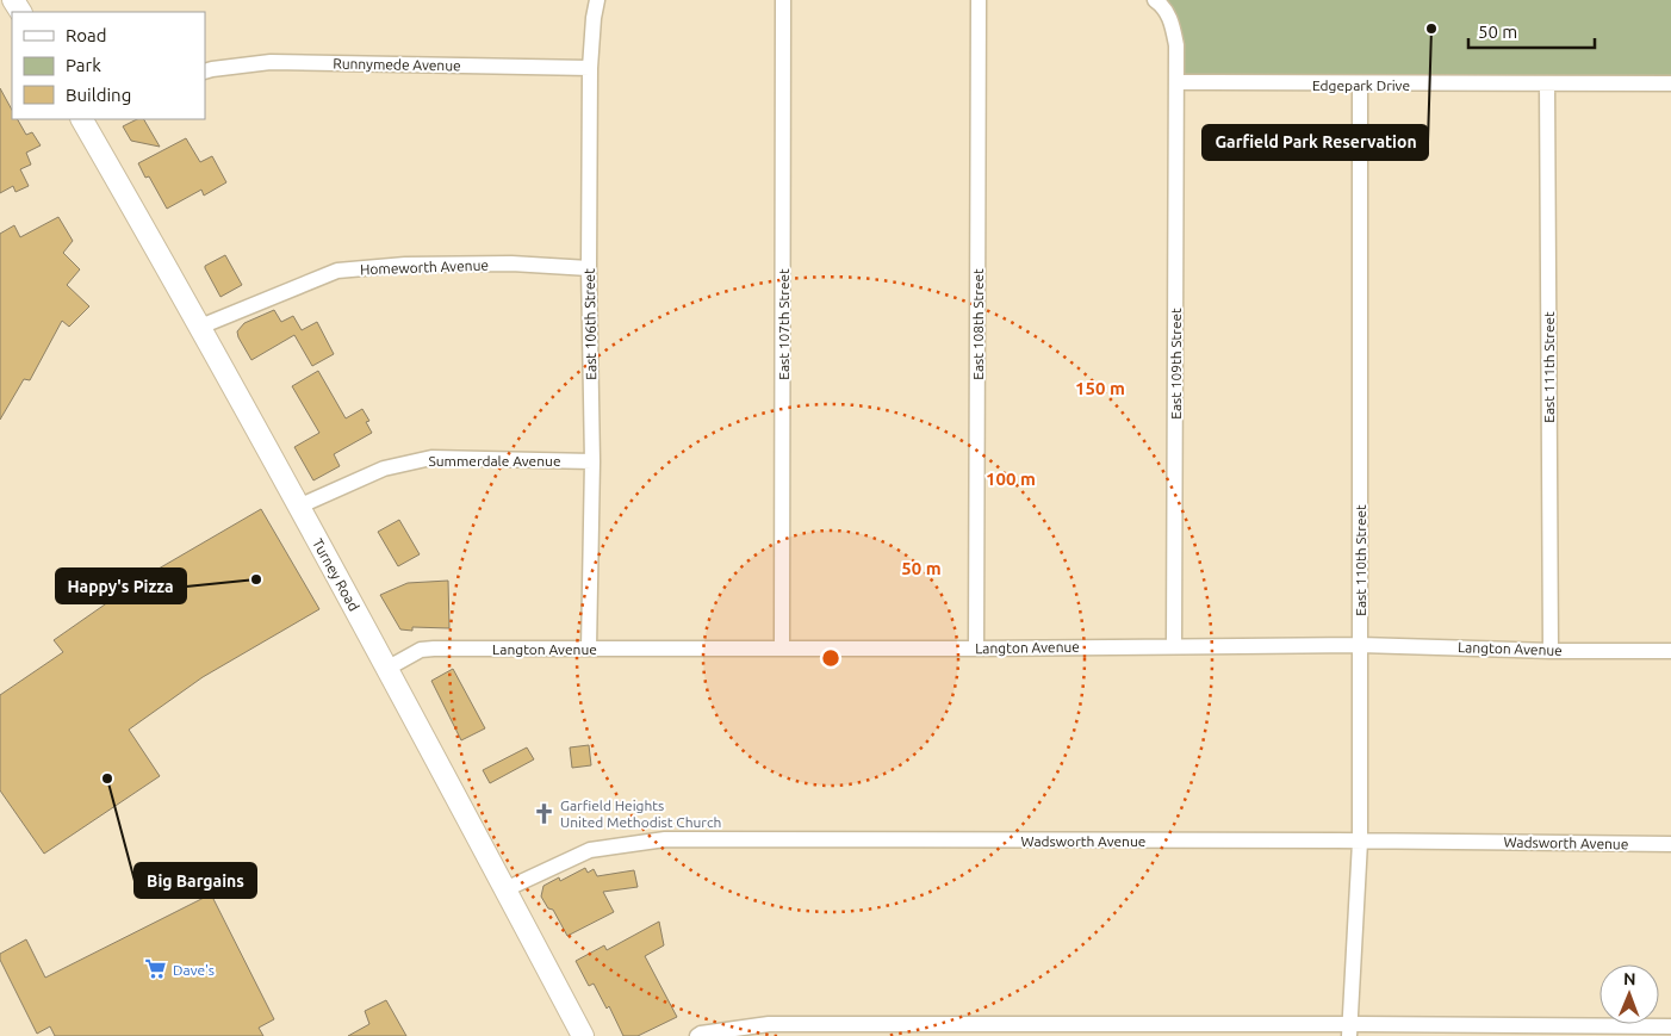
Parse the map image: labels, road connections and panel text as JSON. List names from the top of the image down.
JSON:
{
  "streets": {
    "main road": ["Turney Road"],
    "street": [
      "Runnymede Avenue",
      "Edgepark Drive",
      "Homeworth Avenue",
      "East 106th Street",
      "East 107th Street",
      "East 108th Street",
      "East 109th Street",
      "East 111th Street",
      "Summerdale Avenue",
      "East 110th Street",
      "Langton Avenue",
      "Wadsworth Avenue"
    ]
  },
  "crossings": [
    ["Runnymede Avenue", "East 106th Street"],
    ["Edgepark Drive", "East 109th Street"],
    ["Edgepark Drive", "East 111th Street"],
    ["Edgepark Drive", "East 110th Street"],
    ["Homeworth Avenue", "East 106th Street"],
    ["Homeworth Avenue", "Turney Road"],
    ["East 106th Street", "Summerdale Avenue"],
    ["East 106th Street", "Langton Avenue"],
    ["East 107th Street", "Langton Avenue"],
    ["East 108th Street", "Langton Avenue"],
    ["East 109th Street", "Langton Avenue"],
    ["East 111th Street", "Langton Avenue"],
    ["Summerdale Avenue", "Turney Road"],
    ["East 110th Street", "Langton Avenue"],
    ["East 110th Street", "Wadsworth Avenue"],
    ["Turney Road", "Langton Avenue"],
    ["Turney Road", "Wadsworth Avenue"]
  ],
  "places": {
    "other": ["Garfield Park Reservation", "Happy's Pizza", "Big Bargains"],
    "church": ["Garfield Heights United Methodist Church"],
    "supermarket": ["Dave's"]
  },
  "legend": ["Road", "Park", "Building"],
  "scale_bar": "50 m",
  "north": "top",
  "rings": ["150 m", "100 m", "50 m"]
}
